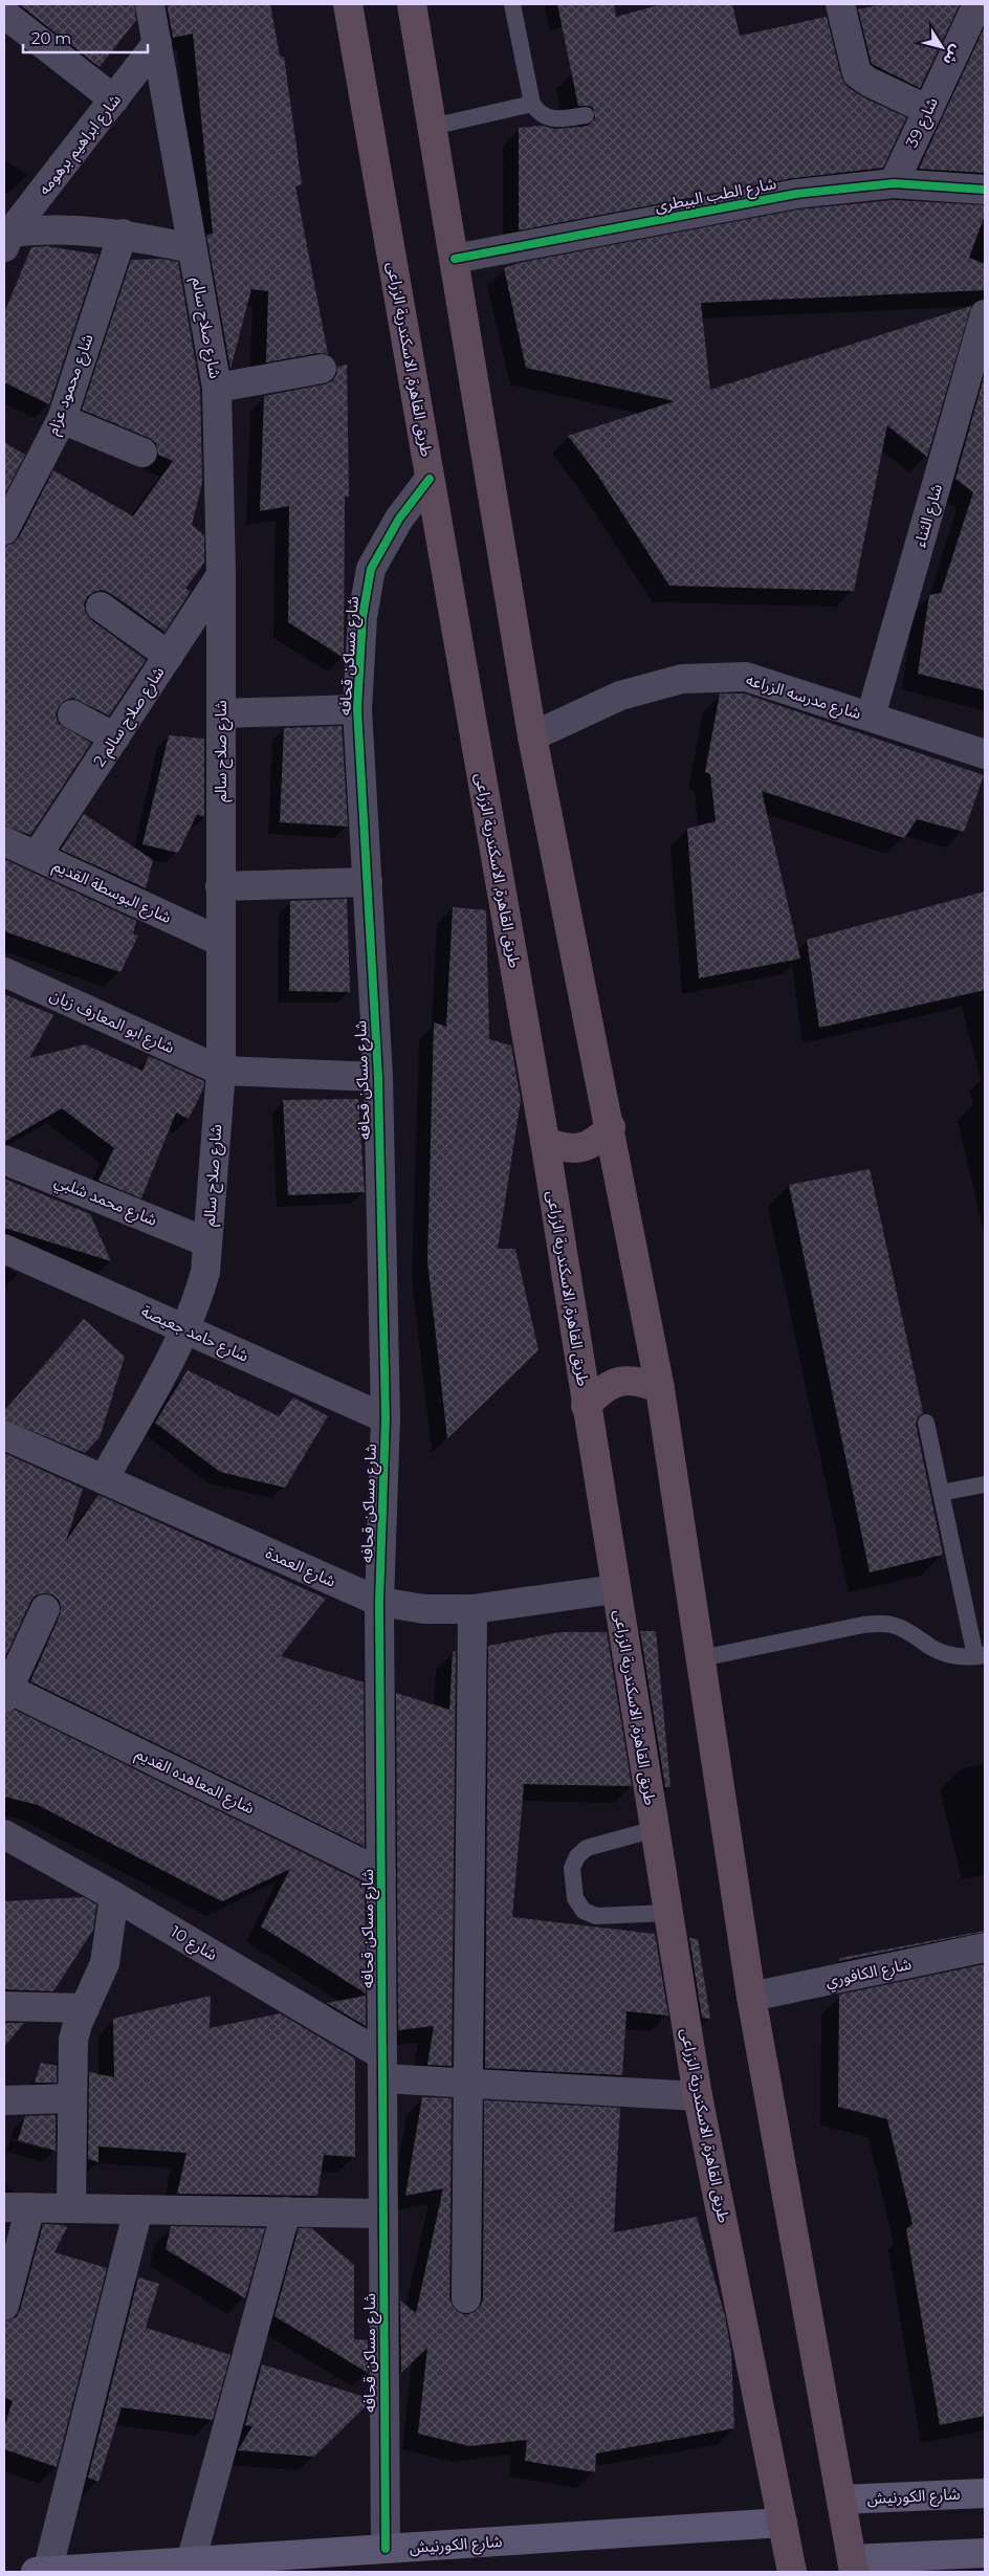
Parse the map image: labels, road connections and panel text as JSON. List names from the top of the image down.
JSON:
{
  "streets": {
    "highway": ["طريق القاهرة, الاسكندرية الزراعى"],
    "main road": ["شارع الكورنيش"],
    "street": [
      "شارع 39",
      "شارع ابراهيم برهومه",
      "شارع الطب البيطرى",
      "شارع صلاح سالم",
      "شارع محمود عزام",
      "شارع الثناء",
      "شارع مساكن قحافه",
      "شارع مدرسه الزراعه",
      "شارع صلاح سالم 2",
      "شارع البوسطة القديم",
      "شارع ابو المعارف زيان",
      "شارع محمد شلبي",
      "شارع حامد جعيصة",
      "شارع العمدة",
      "شارع المعاهده القديم",
      "شارع 10",
      "شارع الكافوري"
    ]
  },
  "crossings": [
    ["شارع 39", "شارع الطب البيطرى"],
    ["شارع ابراهيم برهومه", "شارع صلاح سالم"],
    ["شارع صلاح سالم", "شارع صلاح سالم 2"],
    ["شارع صلاح سالم", "شارع البوسطة القديم"],
    ["شارع صلاح سالم", "شارع ابو المعارف زيان"],
    ["شارع صلاح سالم", "شارع محمد شلبي"],
    ["شارع صلاح سالم", "شارع حامد جعيصة"],
    ["شارع صلاح سالم", "شارع العمدة"],
    ["طريق القاهرة, الاسكندرية الزراعى", "شارع مساكن قحافه"],
    ["طريق القاهرة, الاسكندرية الزراعى", "شارع العمدة"],
    ["طريق القاهرة, الاسكندرية الزراعى", "شارع الكورنيش"],
    ["شارع الثناء", "شارع مدرسه الزراعه"],
    ["شارع مساكن قحافه", "شارع حامد جعيصة"],
    ["شارع مساكن قحافه", "شارع العمدة"],
    ["شارع مساكن قحافه", "شارع المعاهده القديم"],
    ["شارع مساكن قحافه", "شارع 10"],
    ["شارع مساكن قحافه", "شارع الكورنيش"],
    ["شارع صلاح سالم 2", "شارع البوسطة القديم"]
  ],
  "scale_bar": "20 m",
  "north": "bottom right"
}
